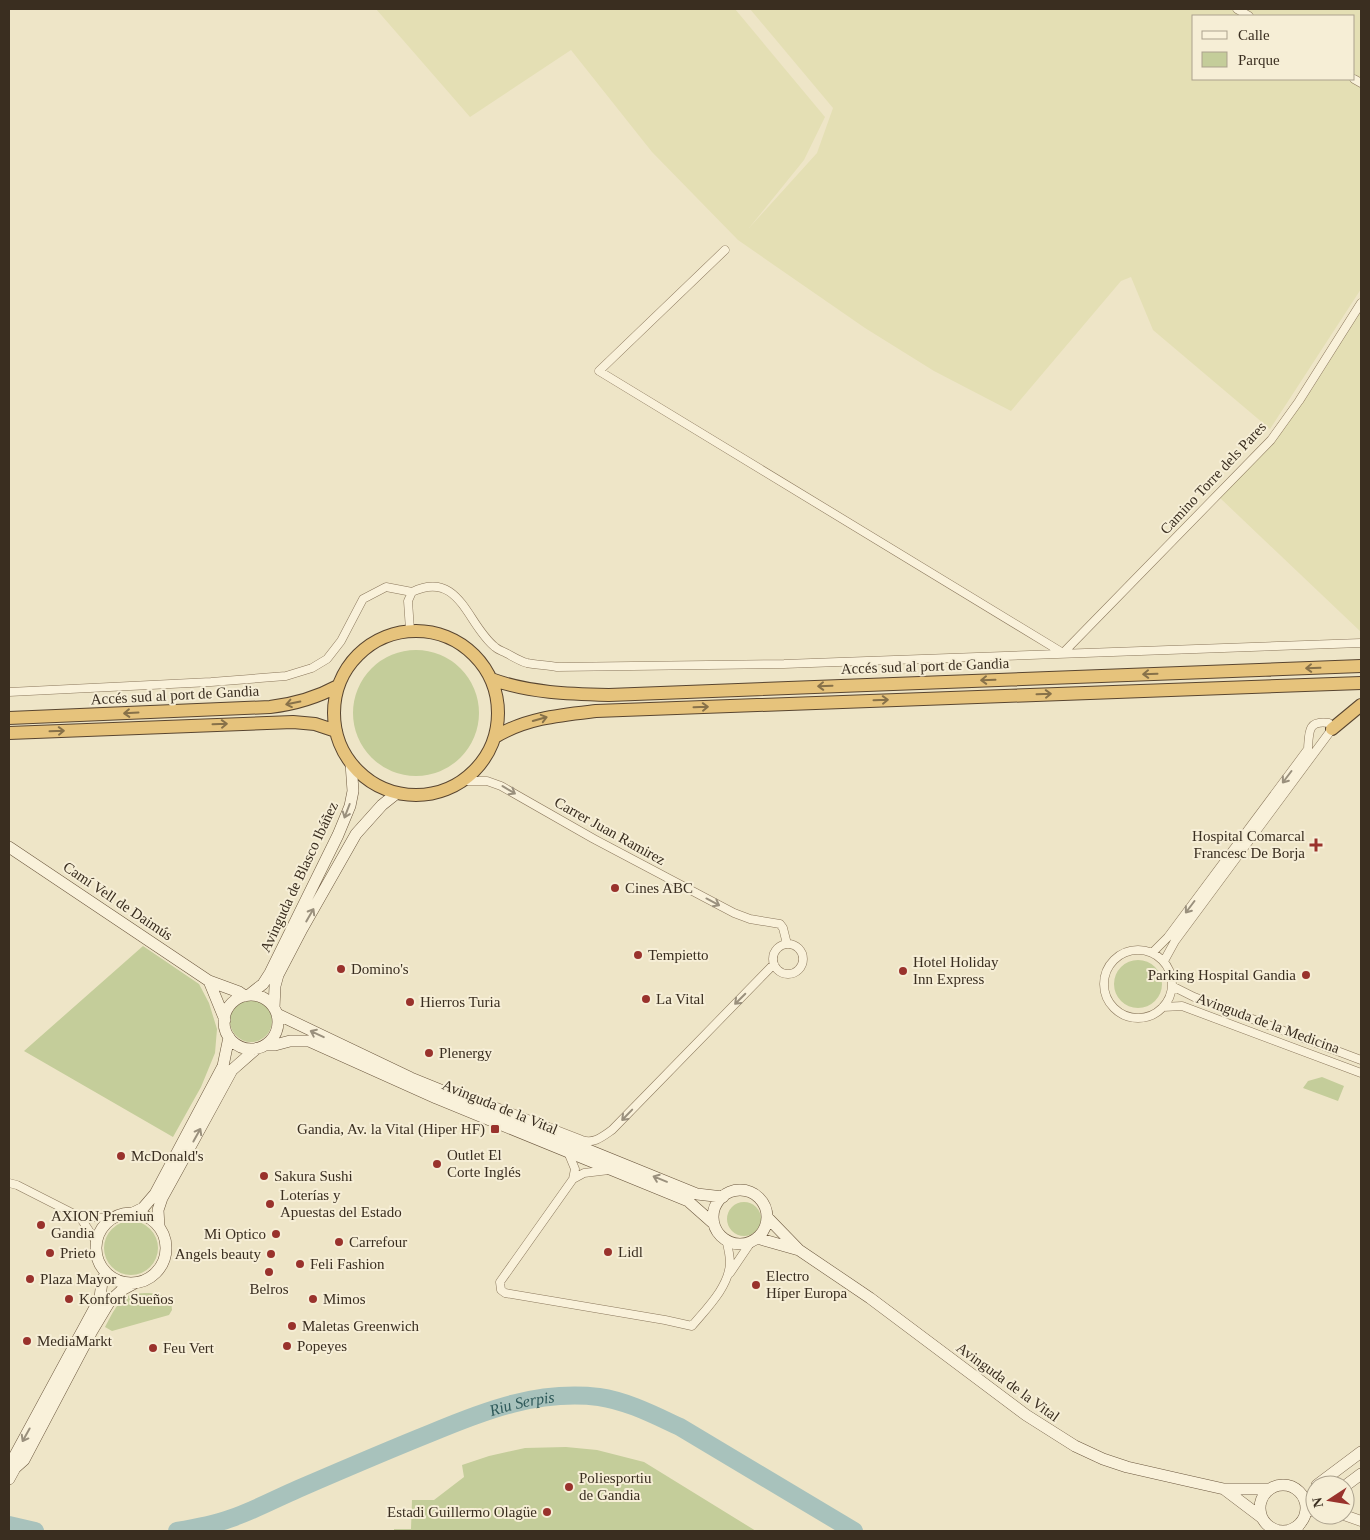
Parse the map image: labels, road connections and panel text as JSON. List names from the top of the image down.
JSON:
{
  "streets": {
    "highway": ["Accés sud al port de Gandia"],
    "main road": ["Avinguda de Blasco Ibáñez", "Camí Vell de Daimús", "Avinguda de la Vital"],
    "street": ["Camino Torre dels Pares", "Carrer Juan Ramirez", "Avinguda de la Medicina"]
  },
  "crossings": [
    ["Accés sud al port de Gandia", "Carrer Juan Ramirez"],
    ["Accés sud al port de Gandia", "Avinguda de Blasco Ibáñez"],
    ["Carrer Juan Ramirez", "Avinguda de Blasco Ibáñez"],
    ["Carrer Juan Ramirez", "Avinguda de la Vital"],
    ["Avinguda de Blasco Ibáñez", "Camí Vell de Daimús"],
    ["Avinguda de Blasco Ibáñez", "Avinguda de la Vital"],
    ["Camí Vell de Daimús", "Avinguda de la Vital"]
  ],
  "one_way": ["Carrer Juan Ramirez"],
  "water": ["Riu Serpis"],
  "places": {
    "health": ["Hospital Comarcal Francesc De Borja"],
    "other": [
      "Cines ABC",
      "Tempietto",
      "Domino's",
      "Hotel Holiday Inn Express",
      "Parking Hospital Gandia",
      "La Vital",
      "Hierros Turia",
      "Plenergy",
      "McDonald's",
      "Outlet El Corte Inglés",
      "Sakura Sushi",
      "Loterías y Apuestas del Estado",
      "AXION Premiun Gandia",
      "Mi Optico",
      "Carrefour",
      "Lidl",
      "Prieto",
      "Angels beauty",
      "Feli Fashion",
      "Belros",
      "Plaza Mayor",
      "Electro Híper Europa",
      "Konfort Sueños",
      "Mimos",
      "Maletas Greenwich",
      "MediaMarkt",
      "Popeyes",
      "Feu Vert",
      "Poliesportiu de Gandia",
      "Estadi Guillermo Olagüe"
    ],
    "transit": ["Gandia, Av. la Vital (Hiper HF)"]
  },
  "legend": ["Calle", "Parque"],
  "north": "left"
}
